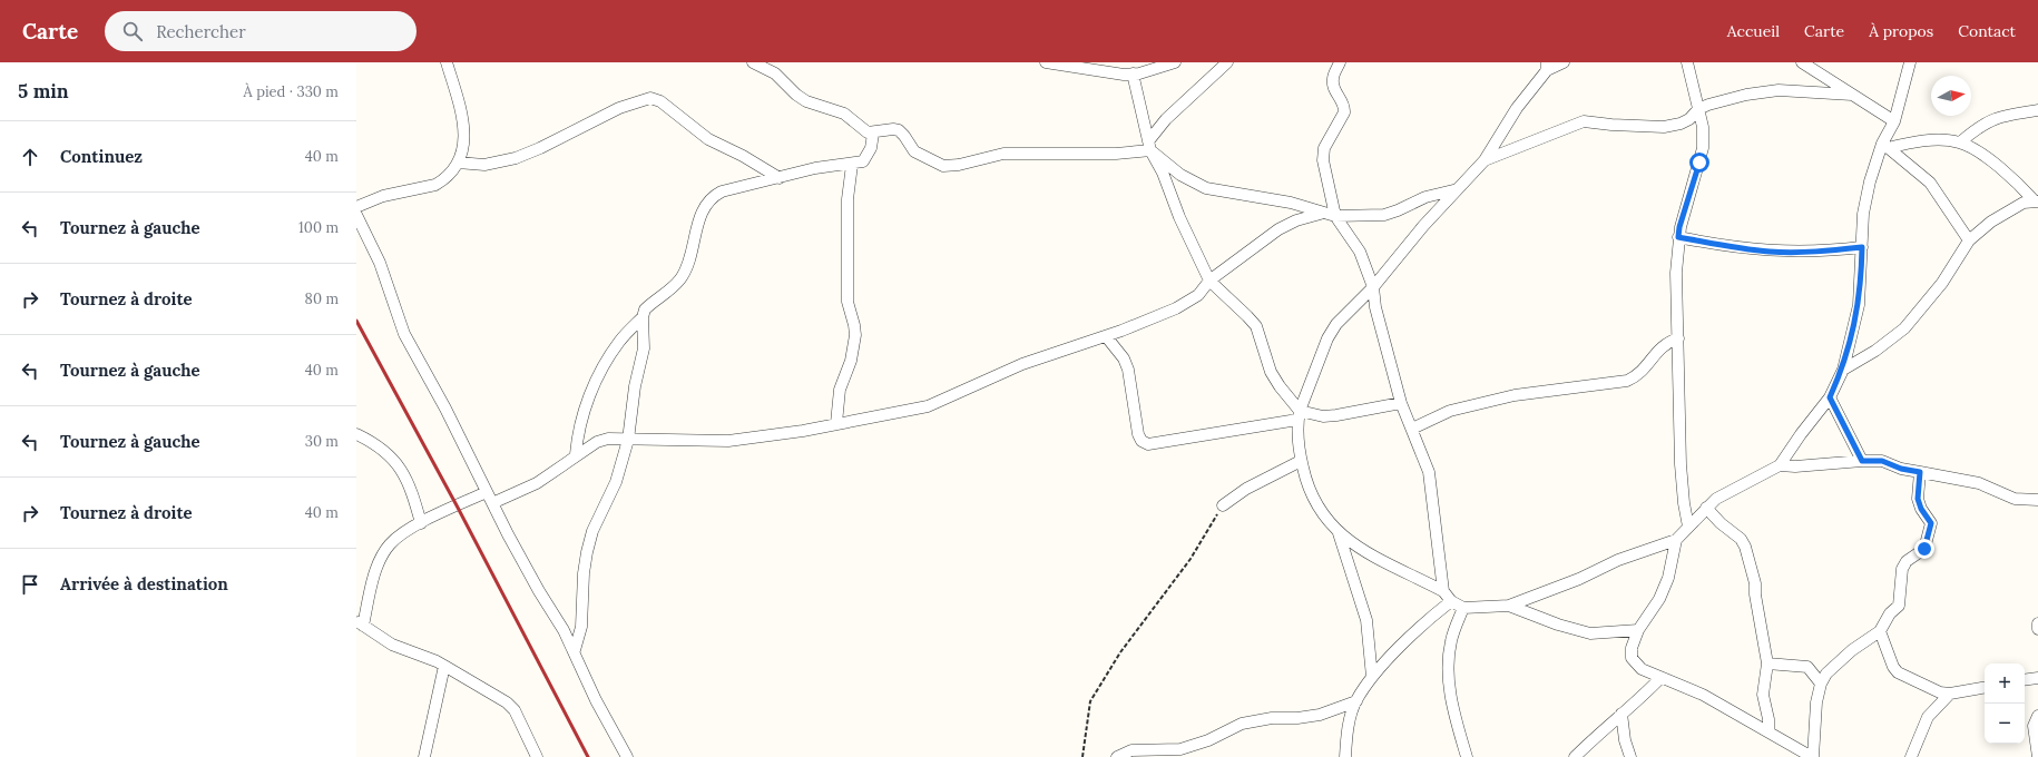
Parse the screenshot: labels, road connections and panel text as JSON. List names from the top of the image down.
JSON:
{
  "north": "right",
  "page": {
    "header": "Carte",
    "search": "Rechercher",
    "nav": [
      "Accueil",
      "Carte",
      "À propos",
      "Contact"
    ],
    "heading": ["5 min", "À pied · 330 m"],
    "list": [
      ["Continuez", "40 m"],
      ["Tournez à gauche", "100 m"],
      ["Tournez à droite", "80 m"],
      ["Tournez à gauche", "40 m"],
      ["Tournez à gauche", "30 m"],
      ["Tournez à droite", "40 m"],
      "Arrivée à destination"
    ],
    "map_buttons": ["+", "−"]
  }
}
